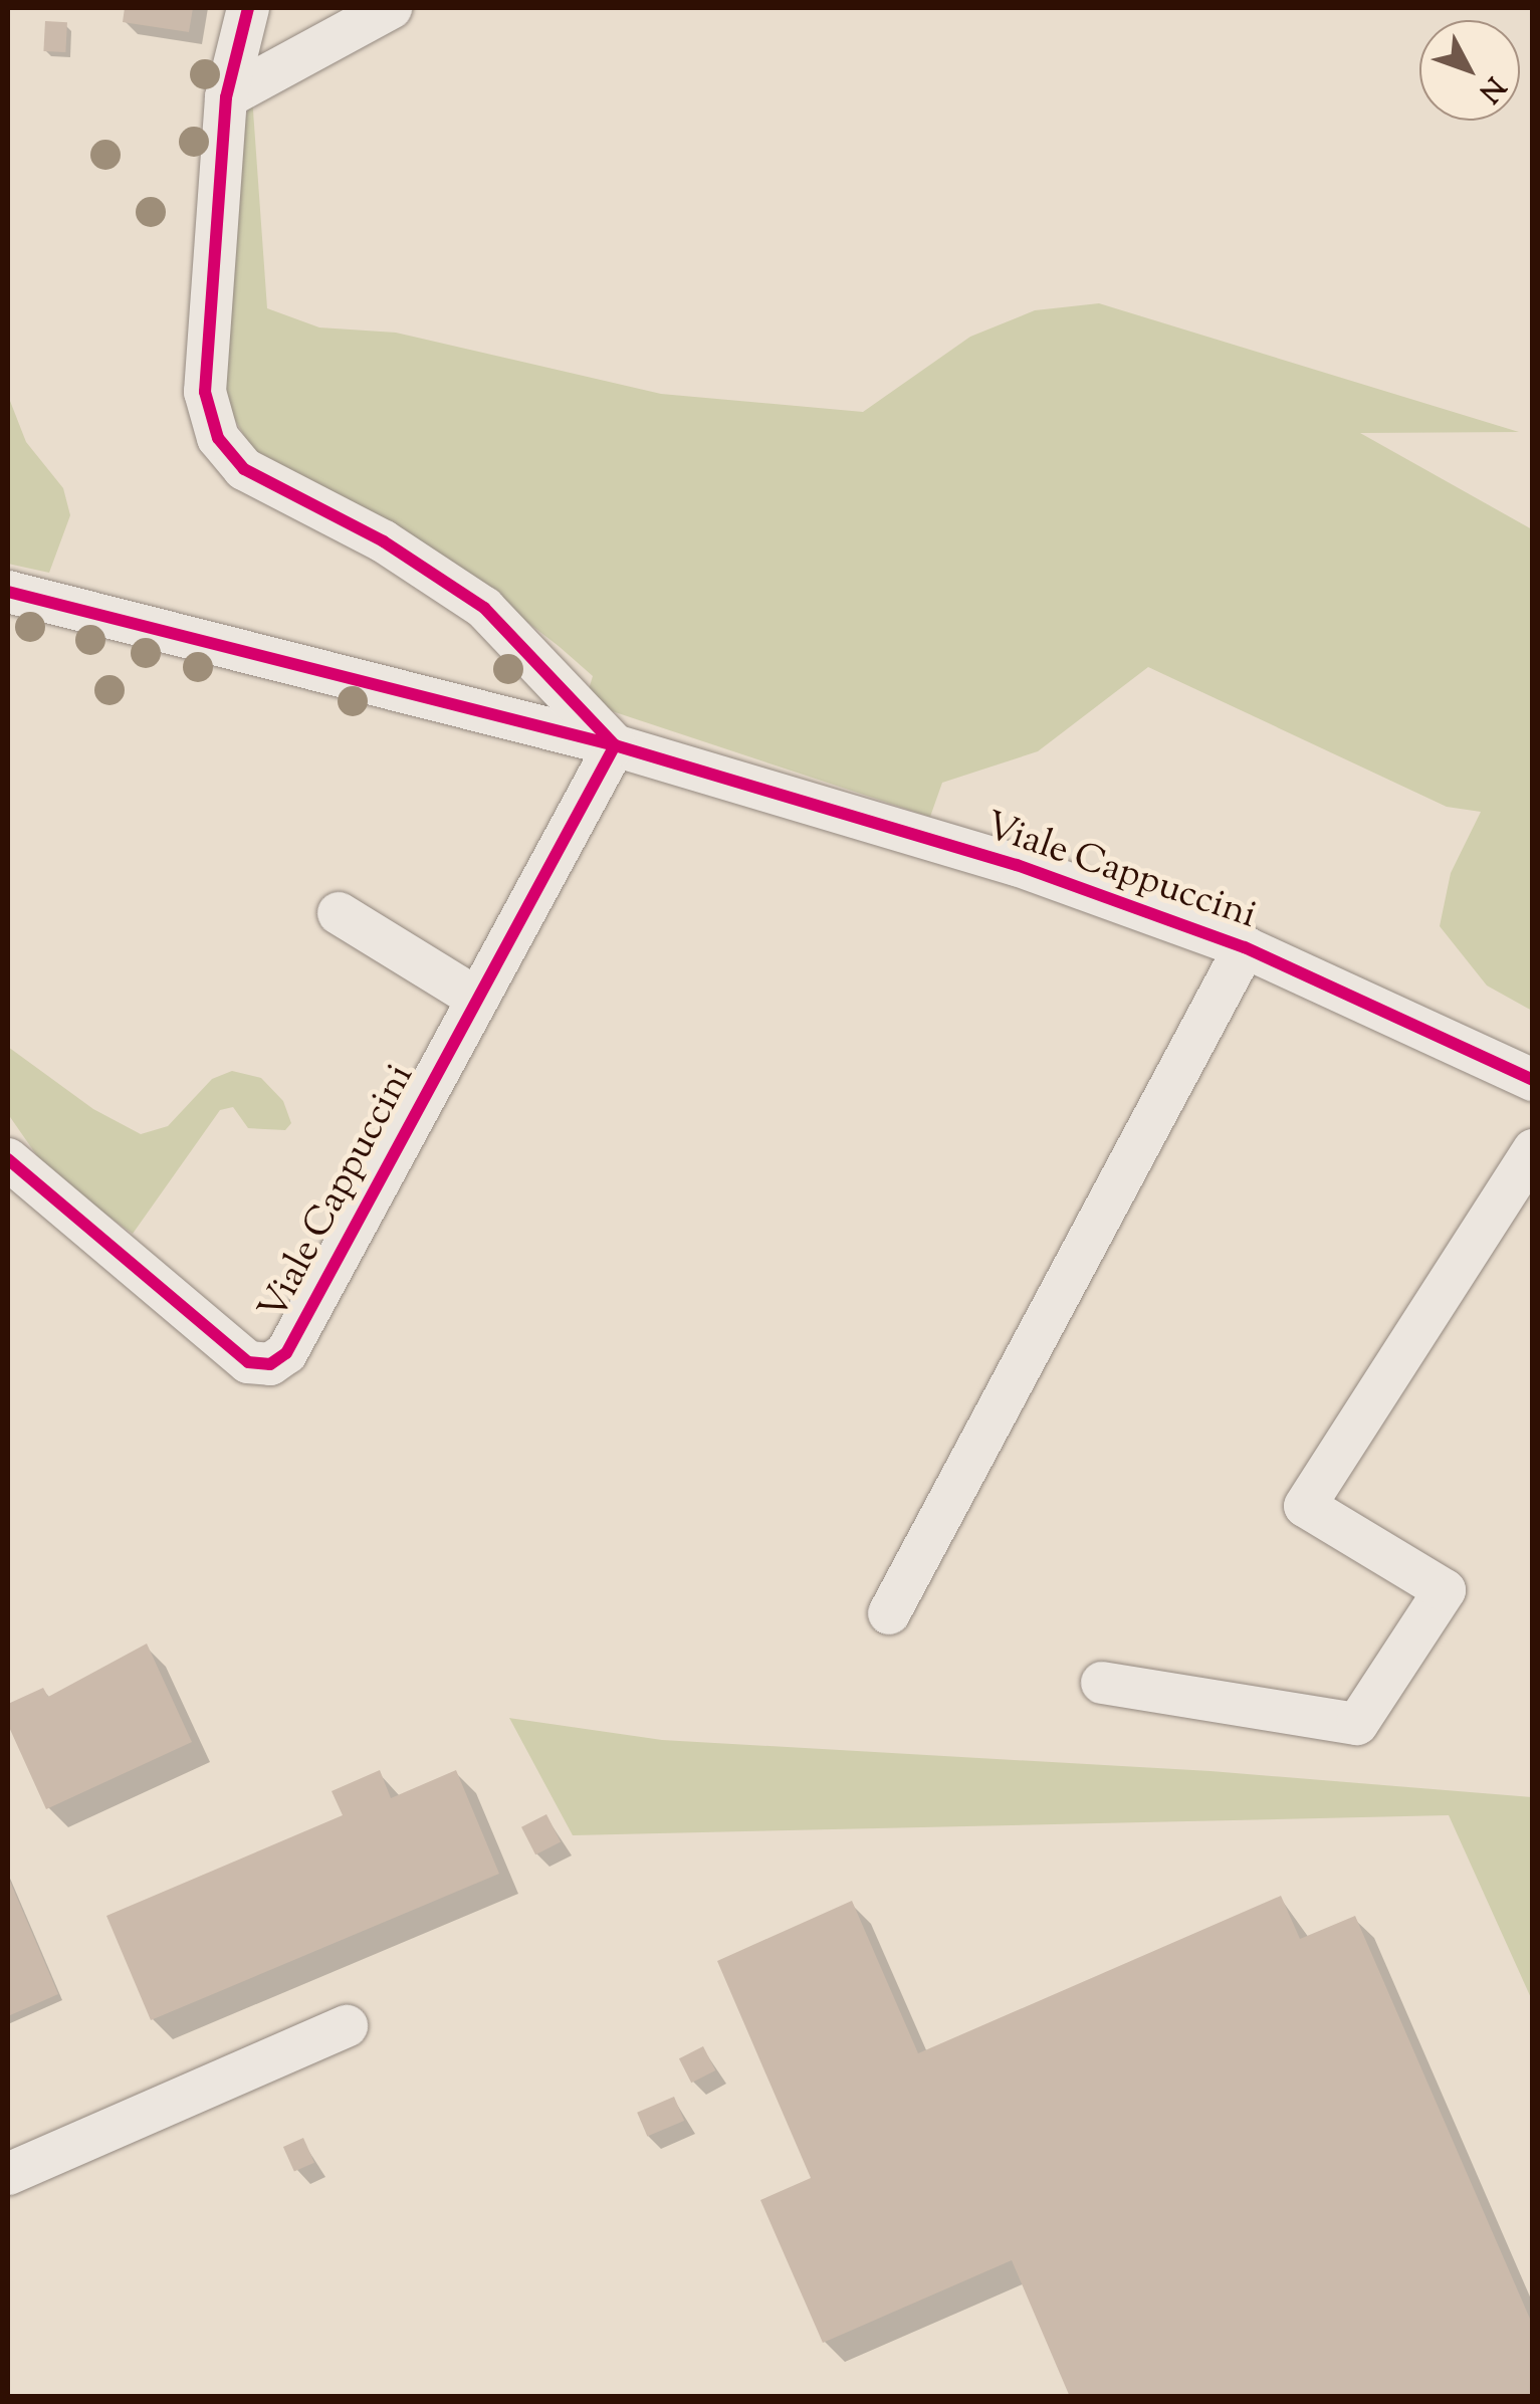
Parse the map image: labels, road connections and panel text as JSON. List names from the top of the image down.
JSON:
{
  "streets": {
    "street": ["Viale Cappuccini"]
  },
  "north": "bottom right"
}
